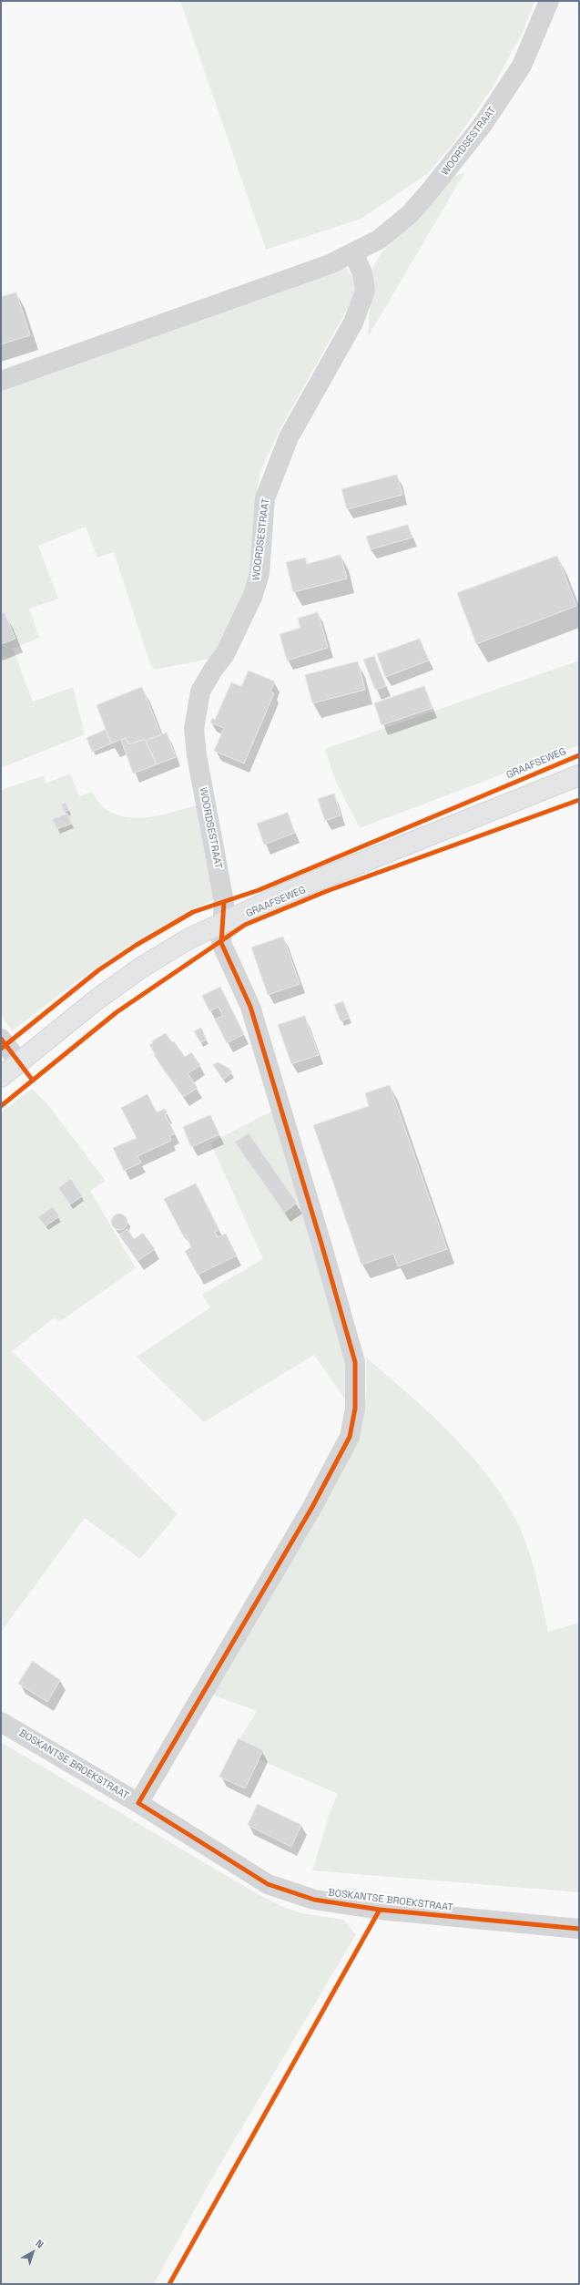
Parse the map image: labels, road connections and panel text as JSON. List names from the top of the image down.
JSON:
{
  "streets": {
    "main road": ["GRAAFSEWEG"],
    "street": ["WOORDSESTRAAT", "BOSKANTSE BROEKSTRAAT"]
  },
  "crossings": [
    ["WOORDSESTRAAT", "GRAAFSEWEG"],
    ["WOORDSESTRAAT", "BOSKANTSE BROEKSTRAAT"]
  ],
  "north": "top right"
}
